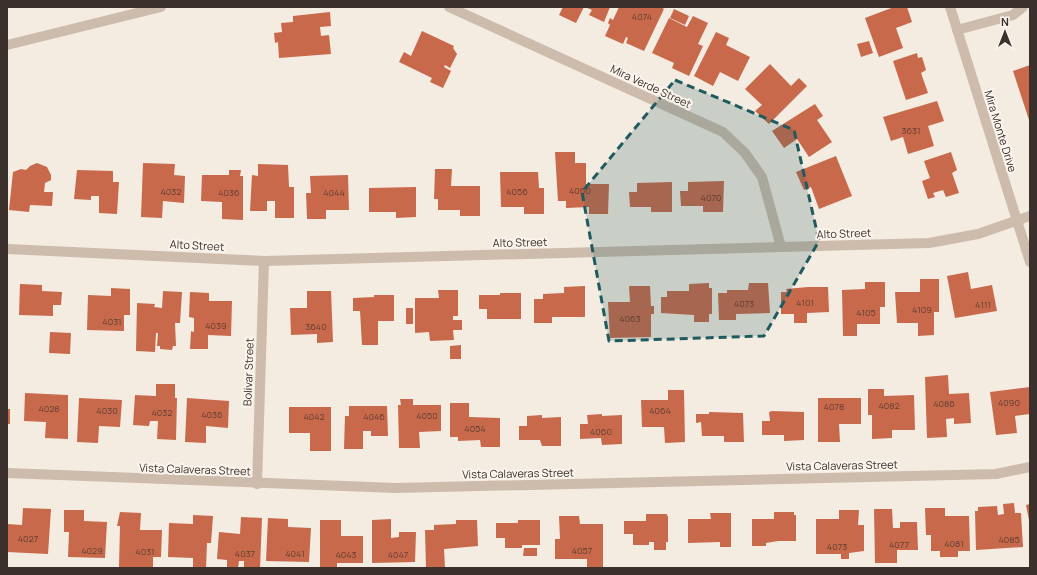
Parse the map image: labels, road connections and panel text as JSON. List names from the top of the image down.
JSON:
{
  "streets": {
    "street": [
      "Mira Verde Street",
      "Mira Monte Drive",
      "Alto Street",
      "Bolivar Street",
      "Vista Calaveras Street"
    ]
  },
  "crossings": [
    ["Mira Verde Street", "Alto Street"],
    ["Mira Monte Drive", "Alto Street"],
    ["Alto Street", "Bolivar Street"],
    ["Bolivar Street", "Vista Calaveras Street"]
  ],
  "house_numbers": [
    "4074",
    "3631",
    "4060",
    "4032",
    "4056",
    "4036",
    "4044",
    "4070",
    "4101",
    "4073",
    "4111",
    "4109",
    "4105",
    "4063",
    "4031",
    "4039",
    "3640",
    "4090",
    "4086",
    "4082",
    "4078",
    "4028",
    "4030",
    "4064",
    "4032",
    "4036",
    "4050",
    "4042",
    "4046",
    "4054",
    "4060",
    "4027",
    "4085",
    "4081",
    "4077",
    "4073",
    "4029",
    "4057",
    "4031",
    "4037",
    "4041",
    "4043",
    "4047"
  ],
  "north": "top"
}
